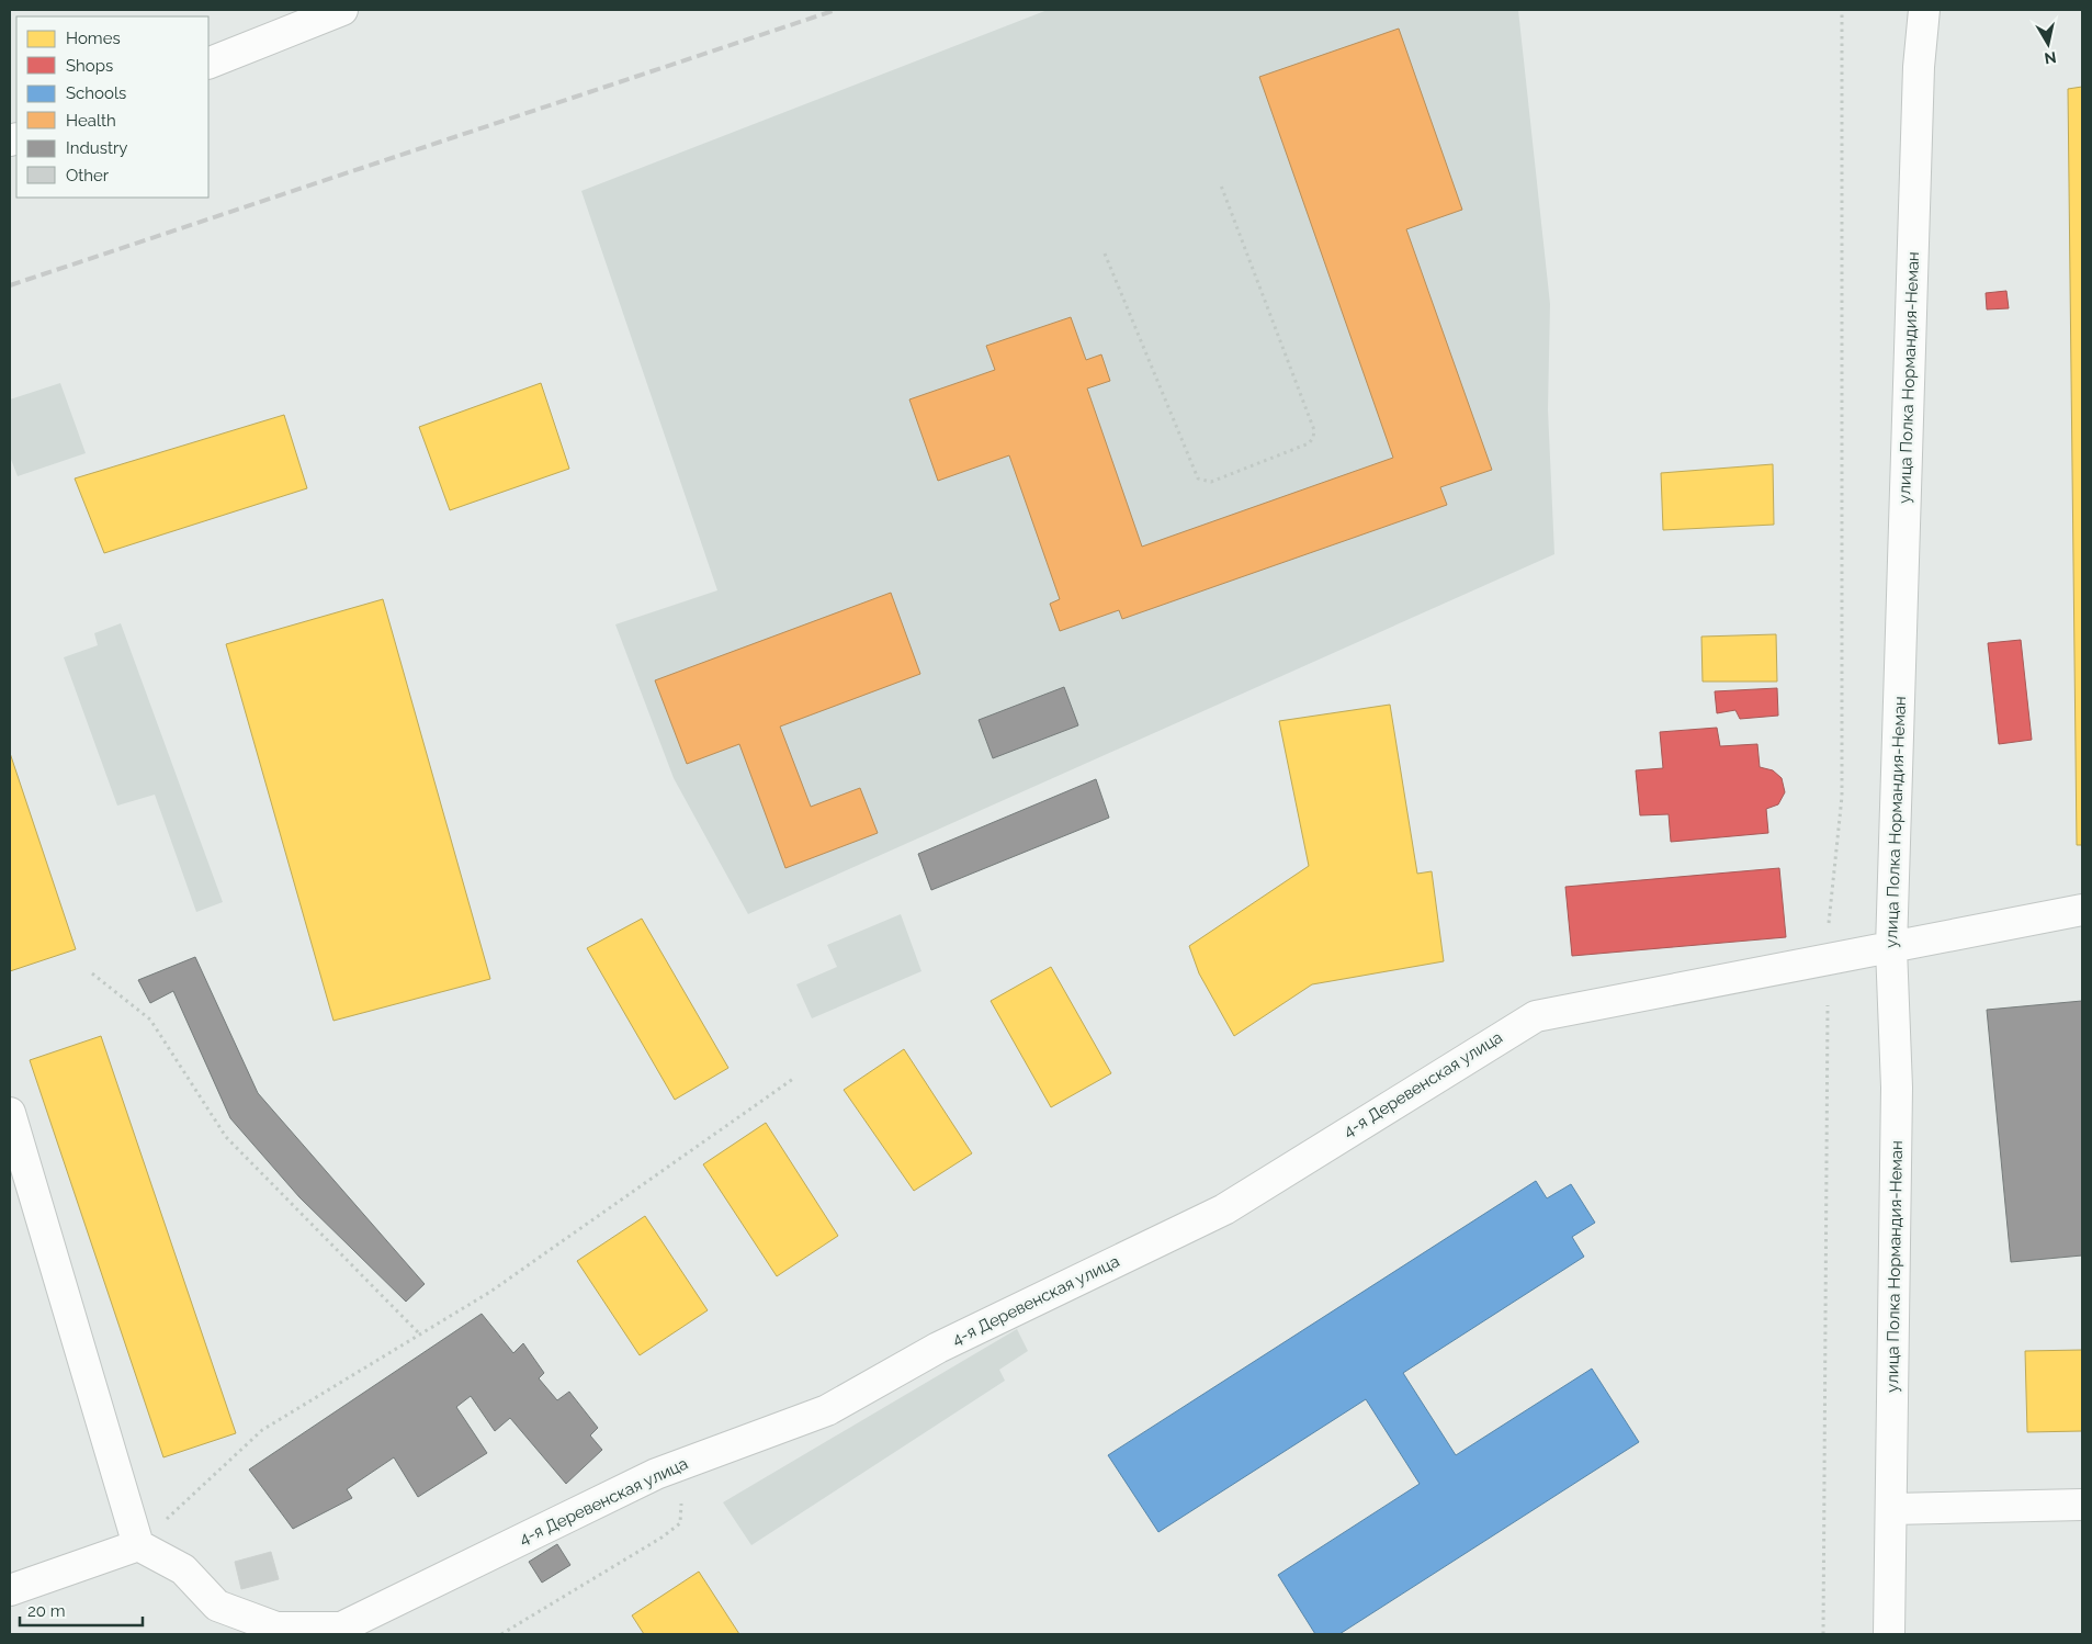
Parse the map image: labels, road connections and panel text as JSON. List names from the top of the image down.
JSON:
{
  "streets": {
    "street": ["улица Полка Нормандия-Неман", "4-я Деревенская улица"]
  },
  "crossings": [
    ["улица Полка Нормандия-Неман", "4-я Деревенская улица"]
  ],
  "legend": [
    "Homes",
    "Shops",
    "Schools",
    "Health",
    "Industry",
    "Other"
  ],
  "scale_bar": "20 m",
  "north": "bottom"
}
